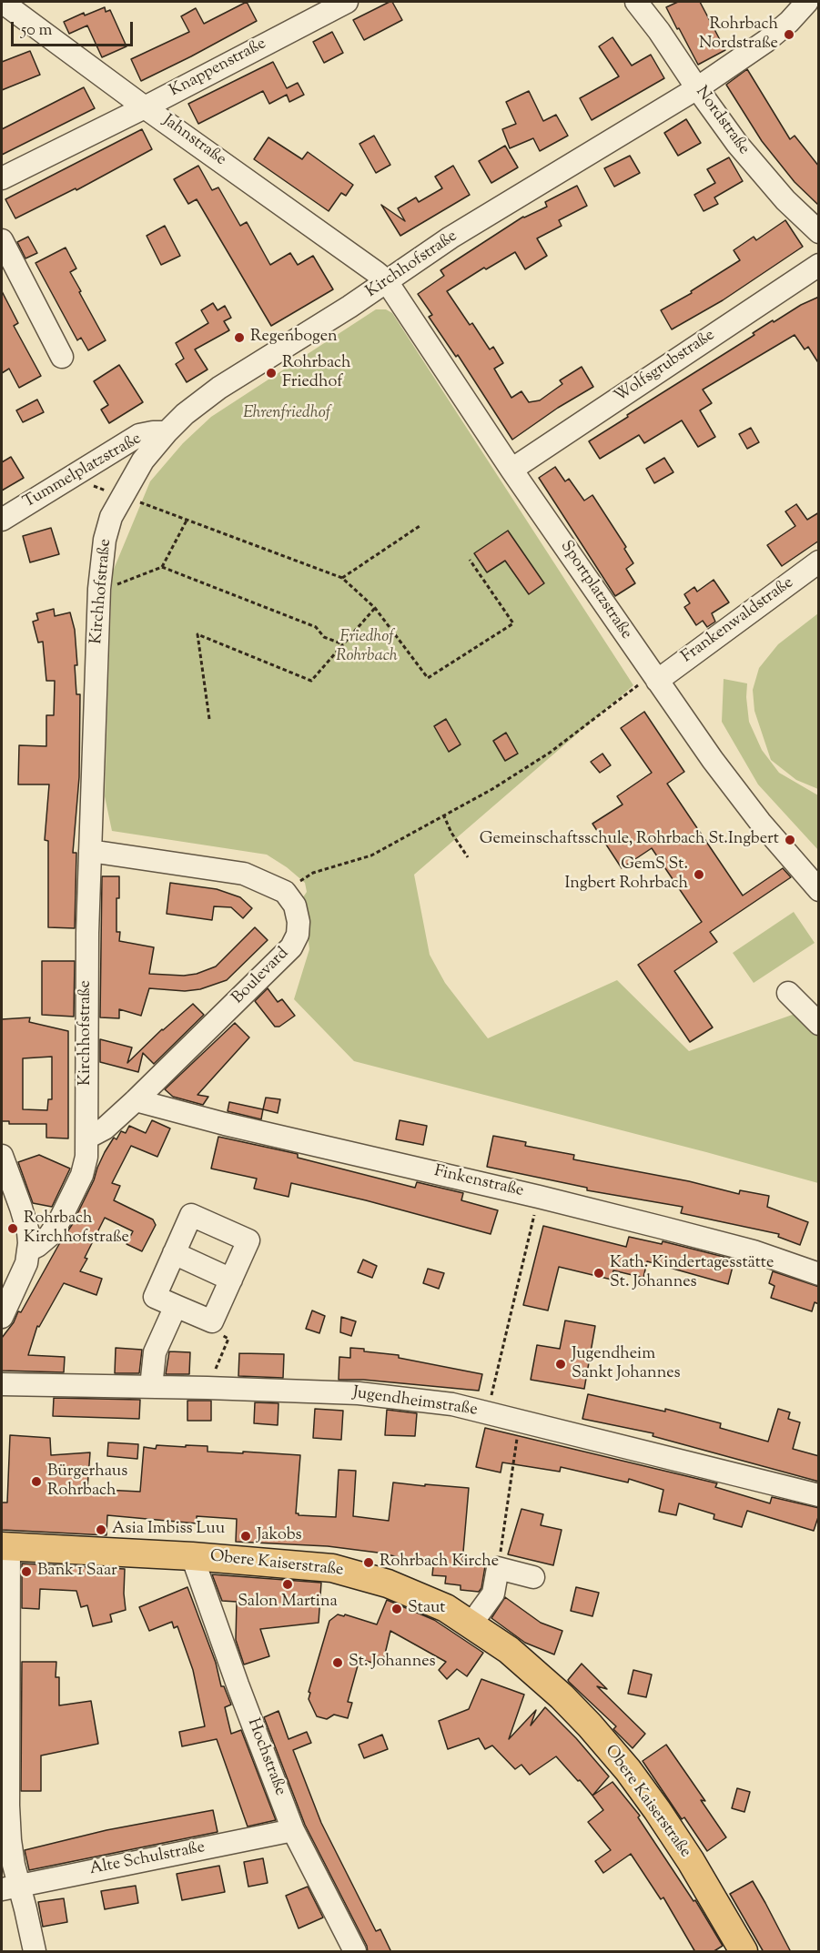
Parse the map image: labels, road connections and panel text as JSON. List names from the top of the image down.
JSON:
{
  "streets": {
    "main road": ["Obere Kaiserstraße"],
    "street": [
      "Knappenstraße",
      "Nordstraße",
      "Jahnstraße",
      "Kirchhofstraße",
      "Wolfsgrubstraße",
      "Tummelplatzstraße",
      "Sportplatzstraße",
      "Frankenwaldstraße",
      "Boulevard",
      "Finkenstraße",
      "Jugendheimstraße",
      "Hochstraße",
      "Alte Schulstraße"
    ]
  },
  "crossings": [
    ["Knappenstraße", "Jahnstraße"],
    ["Nordstraße", "Kirchhofstraße"],
    ["Jahnstraße", "Kirchhofstraße"],
    ["Jahnstraße", "Sportplatzstraße"],
    ["Kirchhofstraße", "Tummelplatzstraße"],
    ["Kirchhofstraße", "Sportplatzstraße"],
    ["Kirchhofstraße", "Boulevard"],
    ["Wolfsgrubstraße", "Sportplatzstraße"],
    ["Sportplatzstraße", "Frankenwaldstraße"],
    ["Boulevard", "Finkenstraße"],
    ["Obere Kaiserstraße", "Hochstraße"],
    ["Hochstraße", "Alte Schulstraße"]
  ],
  "parks": ["Ehrenfriedhof", "Friedhof Rohrbach"],
  "places": [
    "Rohrbach Nordstraße",
    "Regenbogen",
    "Rohrbach Friedhof",
    "Gemeinschaftsschule, Rohrbach St.Ingbert",
    "GemS St. Ingbert Rohrbach",
    "Rohrbach Kirchhofstraße",
    "Kath. Kindertagesstätte St. Johannes",
    "Jugendheim Sankt Johannes",
    "Bürgerhaus Rohrbach",
    "Asia Imbiss Luu",
    "Jakobs",
    "Rohrbach Kirche",
    "Bank 1 Saar",
    "Salon Martina",
    "Staut",
    "St. Johannes"
  ],
  "scale_bar": "50 m"
}
